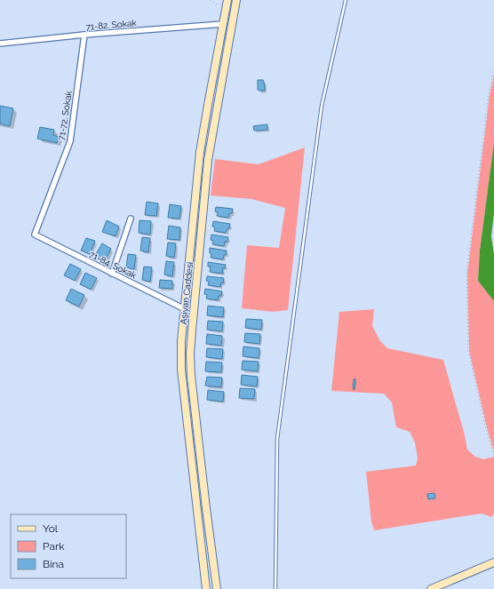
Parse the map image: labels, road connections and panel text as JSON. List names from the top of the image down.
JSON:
{
  "streets": {
    "street": [
      "71-82. Sokak",
      "71-72. Sokak",
      "71-84. Sokak",
      "Aşiyan Caddesi"
    ]
  },
  "crossings": [
    ["71-82. Sokak", "71-72. Sokak"],
    ["71-82. Sokak", "Aşiyan Caddesi"],
    ["71-72. Sokak", "71-84. Sokak"],
    ["71-84. Sokak", "Aşiyan Caddesi"]
  ],
  "legend": ["Yol", "Park", "Bina"]
}
